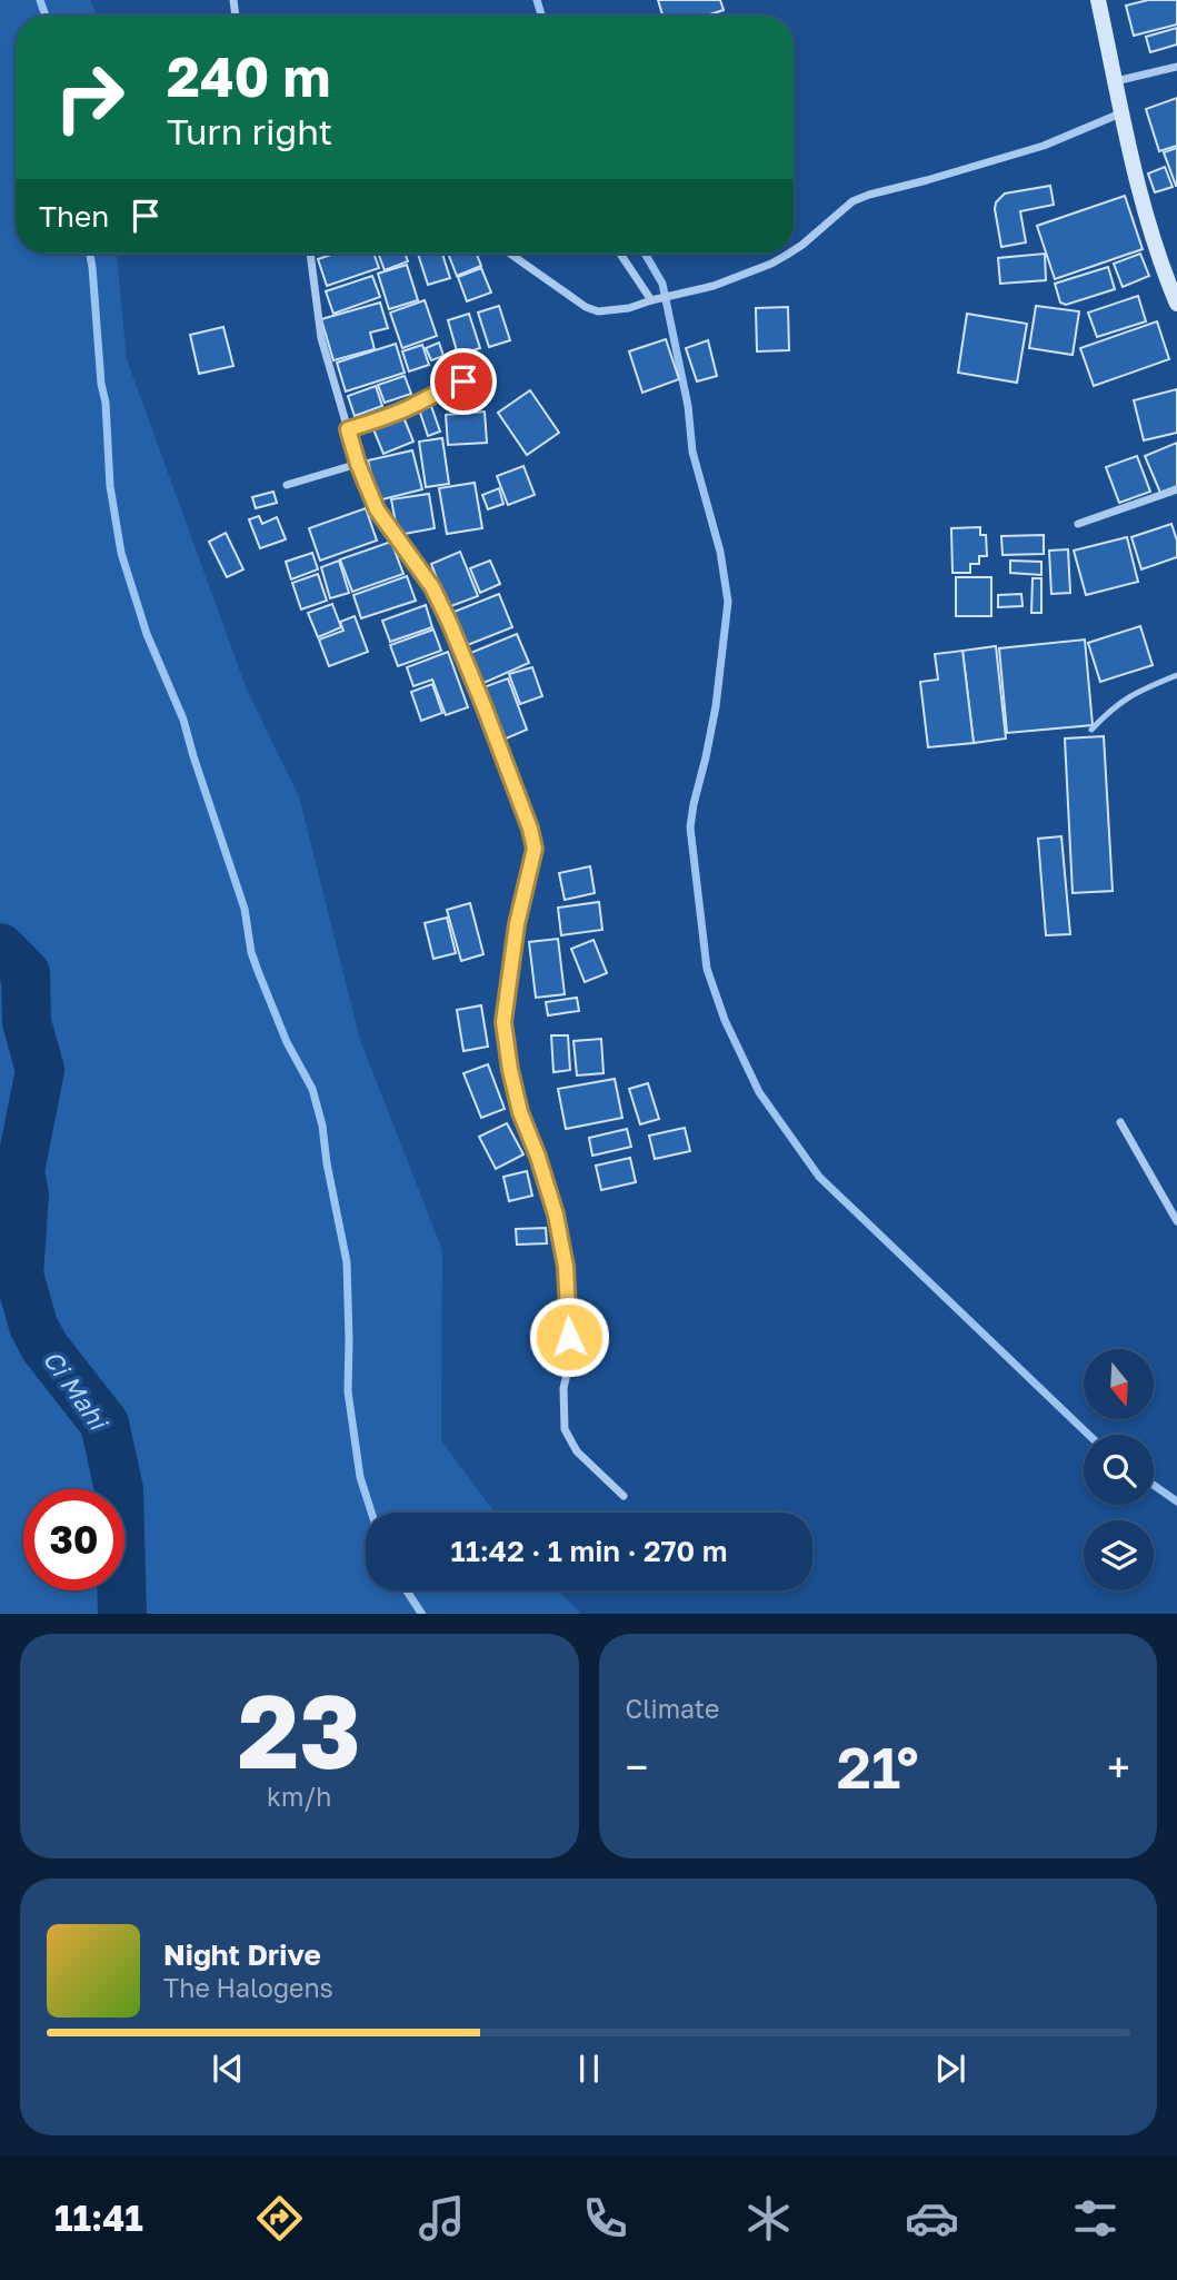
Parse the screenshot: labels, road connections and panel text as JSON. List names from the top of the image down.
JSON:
{
  "water": ["Ci Mahi"],
  "north": "bottom",
  "page": {
    "turn": ["240 m", "Turn right"],
    "then": "Then",
    "limit": "30",
    "trip": "11:42 · 1 min · 270 m",
    "tile": [
      ["23", "km/h"],
      "Climate"
    ],
    "heat": ["−", "21°", "+"],
    "song": ["Night Drive", "The Halogens"],
    "tabs": "11:41"
  }
}
